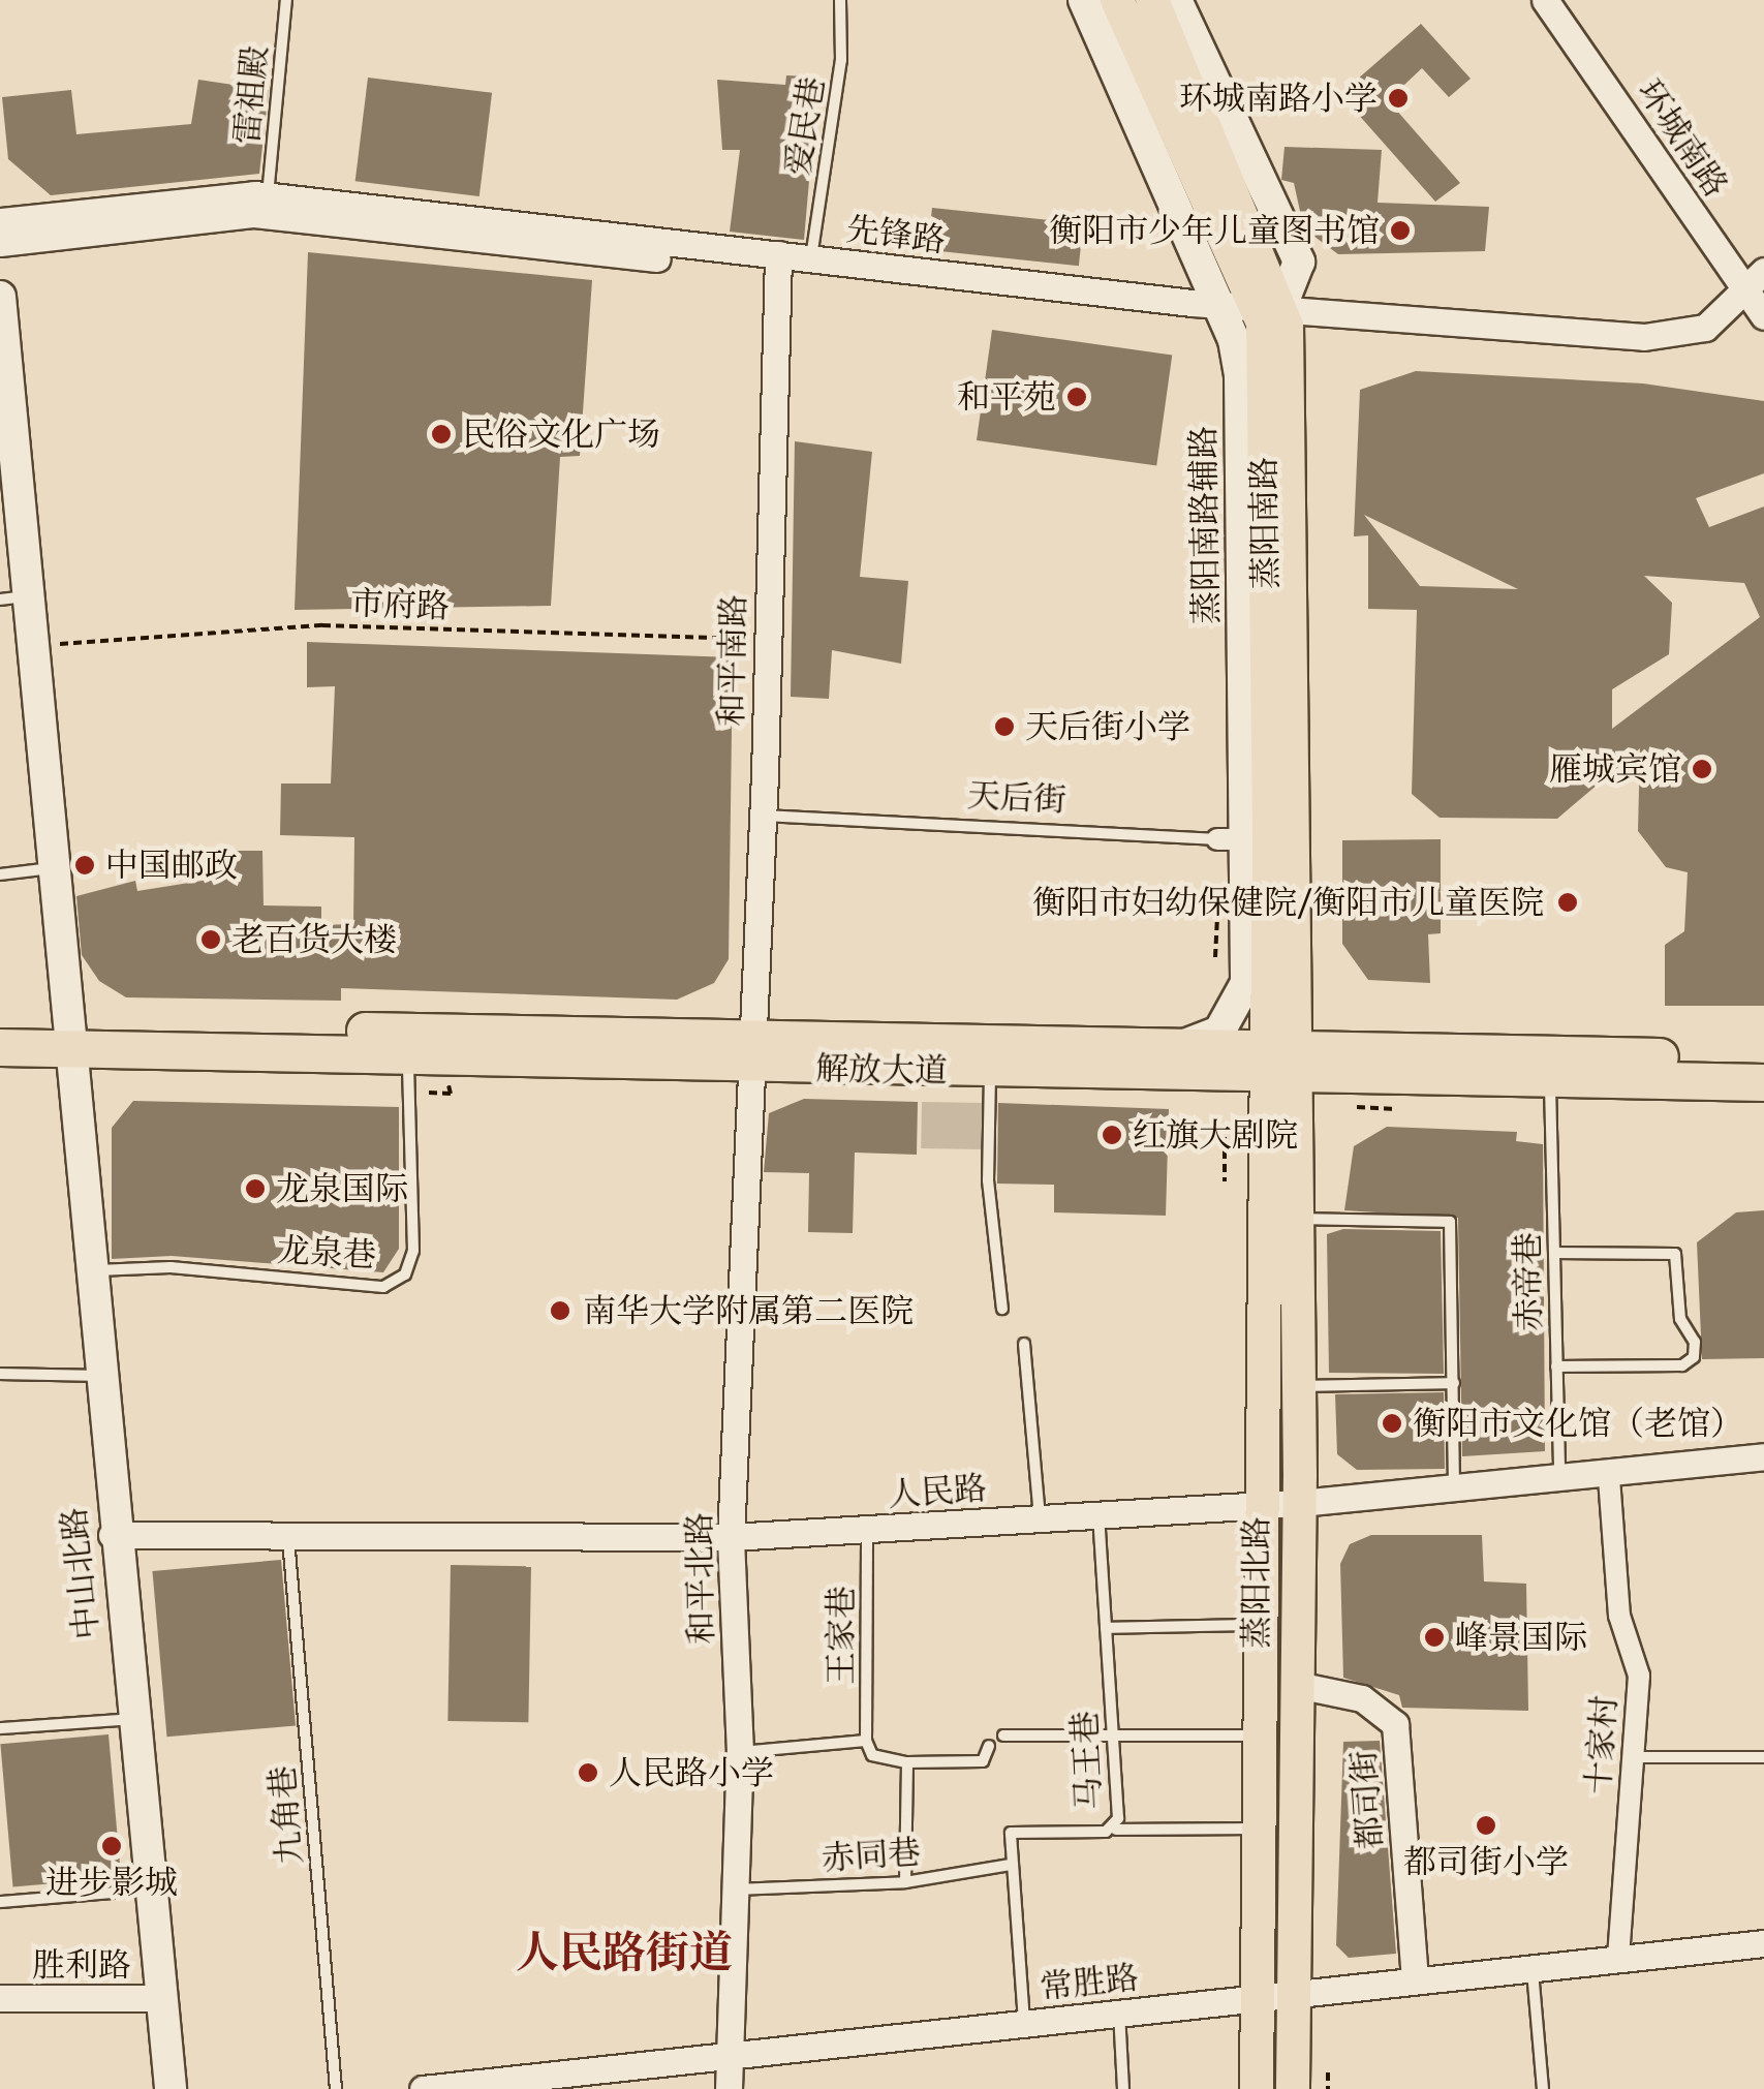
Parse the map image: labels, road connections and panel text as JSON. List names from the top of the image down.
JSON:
{
  "streets": {
    "highway": ["解放大道"],
    "main road": ["蒸阳南路", "中山北路", "蒸阳北路"],
    "street": [
      "环城南路",
      "先锋路",
      "和平南路",
      "人民路",
      "和平北路",
      "十家村",
      "都司街",
      "胜利路",
      "常胜路"
    ],
    "lane": [
      "雷祖殿",
      "爱民巷",
      "天后街",
      "龙泉巷",
      "赤帝巷",
      "王家巷",
      "马王巷",
      "九角巷",
      "赤同巷"
    ],
    "path": ["市府路"]
  },
  "crossings": [
    ["雷祖殿", "先锋路"],
    ["爱民巷", "先锋路"],
    ["环城南路", "先锋路"],
    ["先锋路", "蒸阳南路"],
    ["先锋路", "和平南路"],
    ["蒸阳南路", "天后街"],
    ["蒸阳南路", "解放大道"],
    ["蒸阳南路", "蒸阳北路"],
    ["市府路", "和平南路"],
    ["市府路", "中山北路"],
    ["和平南路", "天后街"],
    ["和平南路", "解放大道"],
    ["和平南路", "和平北路"],
    ["解放大道", "龙泉巷"],
    ["解放大道", "赤帝巷"],
    ["解放大道", "中山北路"],
    ["解放大道", "和平北路"],
    ["解放大道", "蒸阳北路"],
    ["龙泉巷", "中山北路"],
    ["赤帝巷", "人民路"],
    ["人民路", "中山北路"],
    ["人民路", "和平北路"],
    ["人民路", "蒸阳北路"],
    ["人民路", "王家巷"],
    ["人民路", "十家村"],
    ["人民路", "马王巷"],
    ["人民路", "九角巷"],
    ["中山北路", "胜利路"],
    ["和平北路", "赤同巷"],
    ["和平北路", "常胜路"],
    ["蒸阳北路", "都司街"],
    ["蒸阳北路", "常胜路"],
    ["十家村", "常胜路"],
    ["马王巷", "赤同巷"],
    ["都司街", "常胜路"]
  ],
  "districts": ["人民路街道"],
  "places": [
    "环城南路小学",
    "衡阳市少年儿童图书馆",
    "和平苑",
    "民俗文化广场",
    "天后街小学",
    "雁城宾馆",
    "中国邮政",
    "衡阳市妇幼保健院/衡阳市儿童医院",
    "老百货大楼",
    "红旗大剧院",
    "龙泉国际",
    "南华大学附属第二医院",
    "衡阳市文化馆（老馆）",
    "峰景国际",
    "人民路小学",
    "都司街小学",
    "进步影城"
  ]
}
